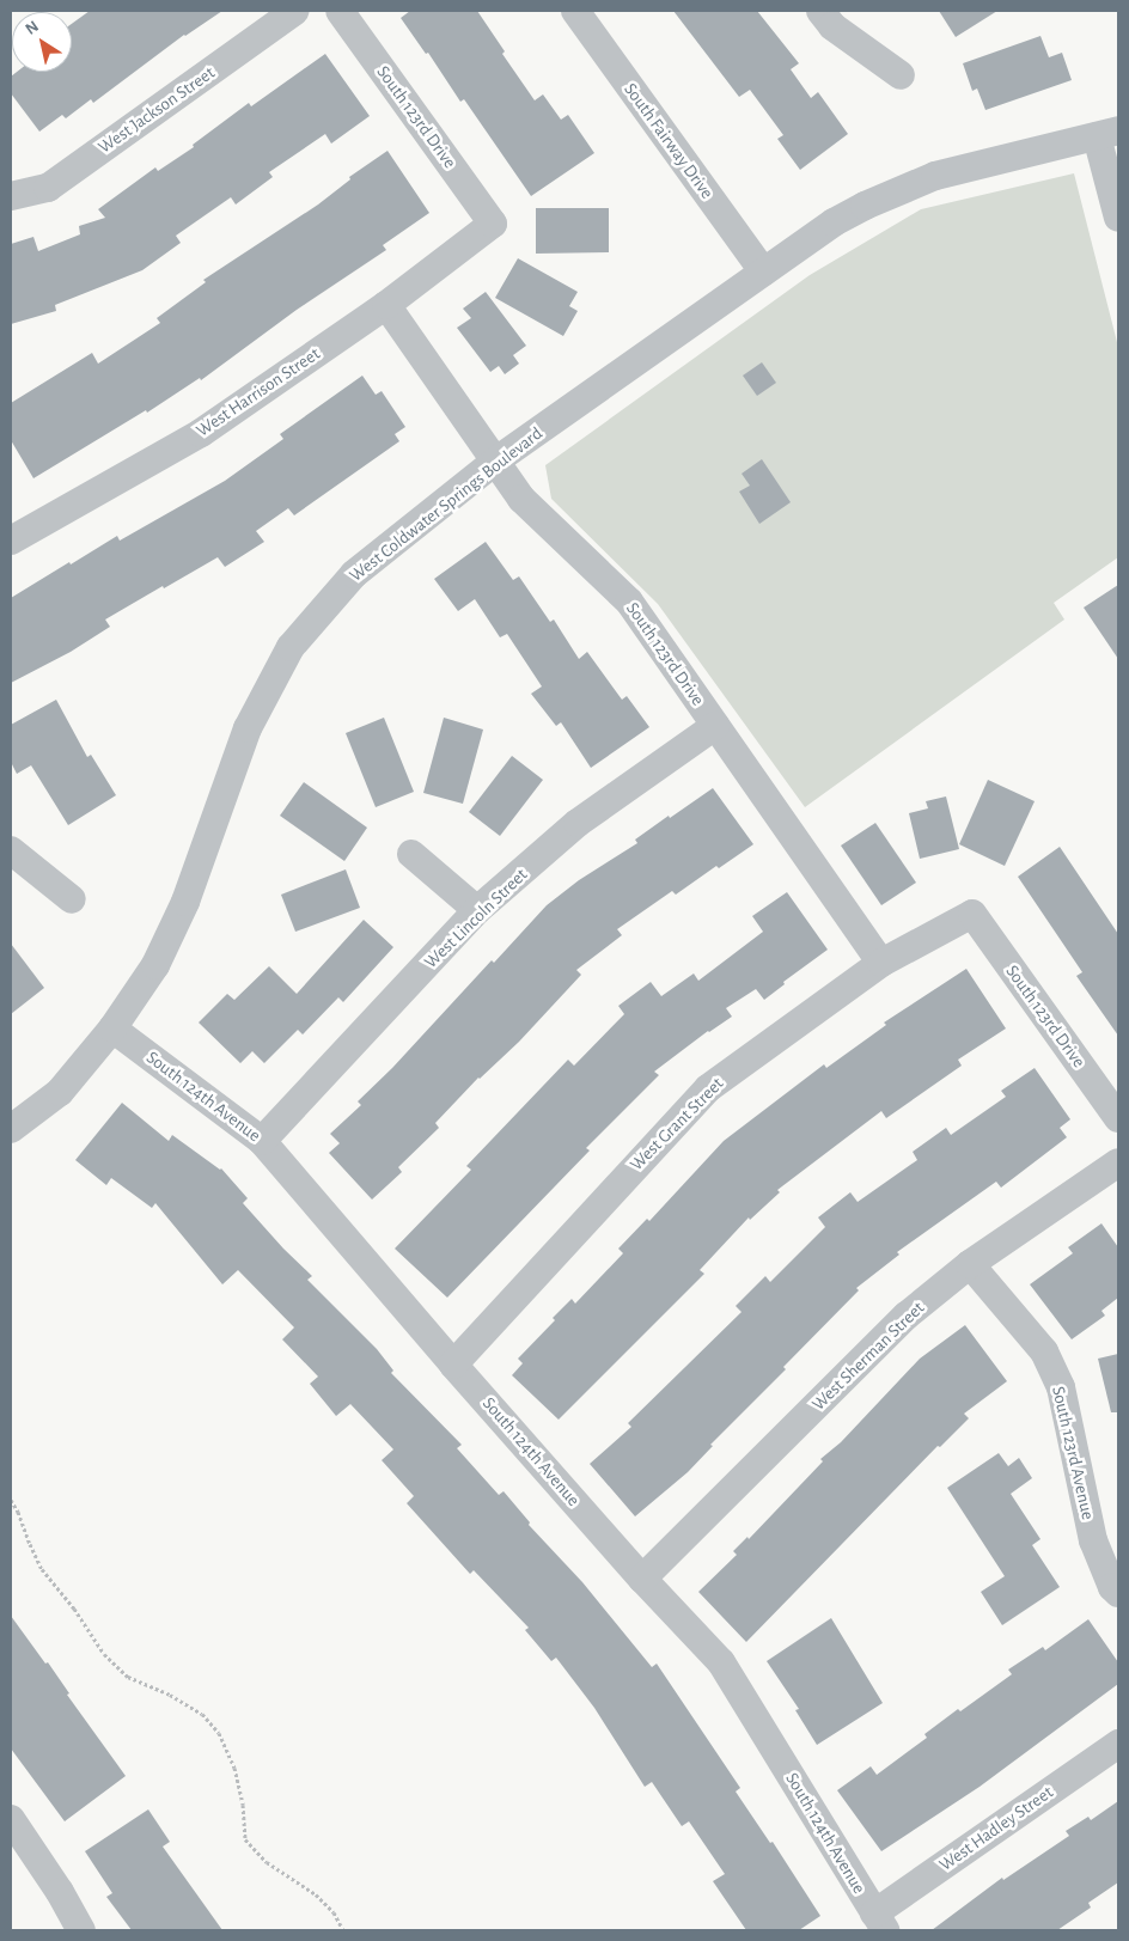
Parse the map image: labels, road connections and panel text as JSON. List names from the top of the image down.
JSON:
{
  "streets": {
    "street": [
      "West Jackson Street",
      "South 123rd Drive",
      "South Fairway Drive",
      "West Harrison Street",
      "West Coldwater Springs Boulevard",
      "West Lincoln Street",
      "South 124th Avenue",
      "West Grant Street",
      "West Sherman Street",
      "South 123rd Avenue",
      "West Hadley Street"
    ]
  },
  "crossings": [
    ["South 123rd Drive", "West Harrison Street"],
    ["South 123rd Drive", "West Coldwater Springs Boulevard"],
    ["South 123rd Drive", "West Lincoln Street"],
    ["South 123rd Drive", "West Grant Street"],
    ["South Fairway Drive", "West Coldwater Springs Boulevard"],
    ["West Coldwater Springs Boulevard", "South 124th Avenue"],
    ["West Lincoln Street", "South 124th Avenue"],
    ["South 124th Avenue", "West Grant Street"],
    ["South 124th Avenue", "West Sherman Street"],
    ["South 124th Avenue", "West Hadley Street"],
    ["West Sherman Street", "South 123rd Avenue"]
  ],
  "north": "top left"
}
